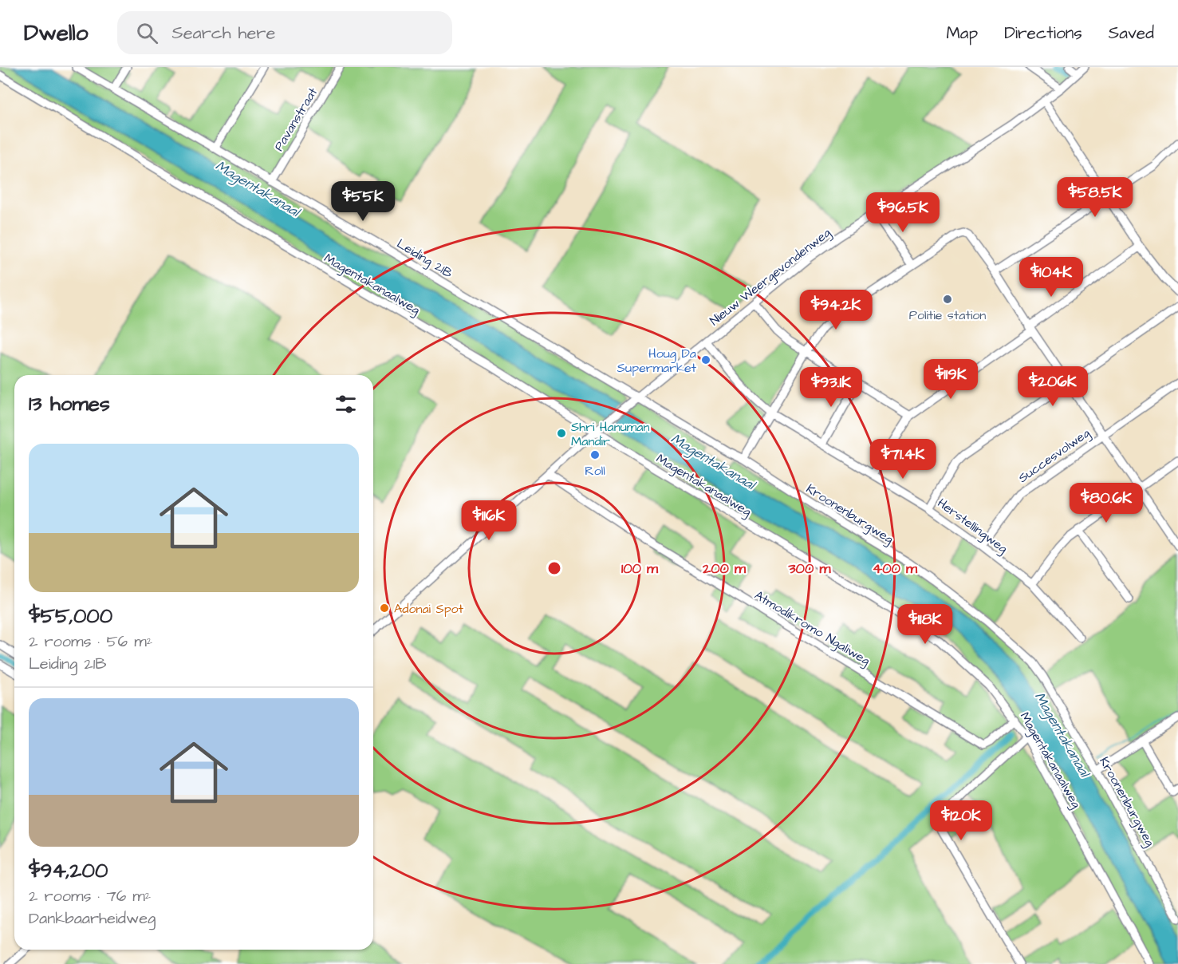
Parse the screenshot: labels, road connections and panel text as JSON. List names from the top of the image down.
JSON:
{
  "streets": {
    "street": [
      "Pavanstraat",
      "Leiding 21B",
      "Nieuw Weergevondenweg",
      "Magentakanaalweg",
      "Succesvolweg",
      "Kroonenburgweg",
      "Herstellingweg",
      "Atmodikromo Ngaliweg"
    ]
  },
  "crossings": [
    ["Pavanstraat", "Leiding 21B"],
    ["Leiding 21B", "Nieuw Weergevondenweg"],
    ["Leiding 21B", "Kroonenburgweg"],
    ["Nieuw Weergevondenweg", "Magentakanaalweg"],
    ["Nieuw Weergevondenweg", "Kroonenburgweg"],
    ["Nieuw Weergevondenweg", "Herstellingweg"],
    ["Nieuw Weergevondenweg", "Atmodikromo Ngaliweg"],
    ["Magentakanaalweg", "Atmodikromo Ngaliweg"],
    ["Succesvolweg", "Herstellingweg"]
  ],
  "water": ["Magentakanaal"],
  "places": [
    "Politie station",
    "Houg Da Supermarket",
    "Shri Hanuman Mandir",
    "Roll",
    "Adonai Spot"
  ],
  "page": {
    "header": "Dwello",
    "search": "Search here",
    "nav": ["Map", "Directions", "Saved"],
    "price": [
      "$58.5K",
      "$55K",
      "$96.5K",
      "$104K",
      "$94.2K",
      "$119K",
      "$206K",
      "$93.1K",
      "$71.4K",
      "$80.6K",
      "$116K",
      "$118K",
      "$120K"
    ],
    "heading": "13 homes",
    "list": [
      {
        "name": "$55,000",
        "note": "2 rooms · 56 m² · Leiding 21B"
      },
      {
        "name": "$94,200",
        "note": "2 rooms · 76 m² · Dankbaarheidweg"
      }
    ]
  },
  "rings": [
    "100 m",
    "200 m",
    "300 m",
    "400 m"
  ]
}
